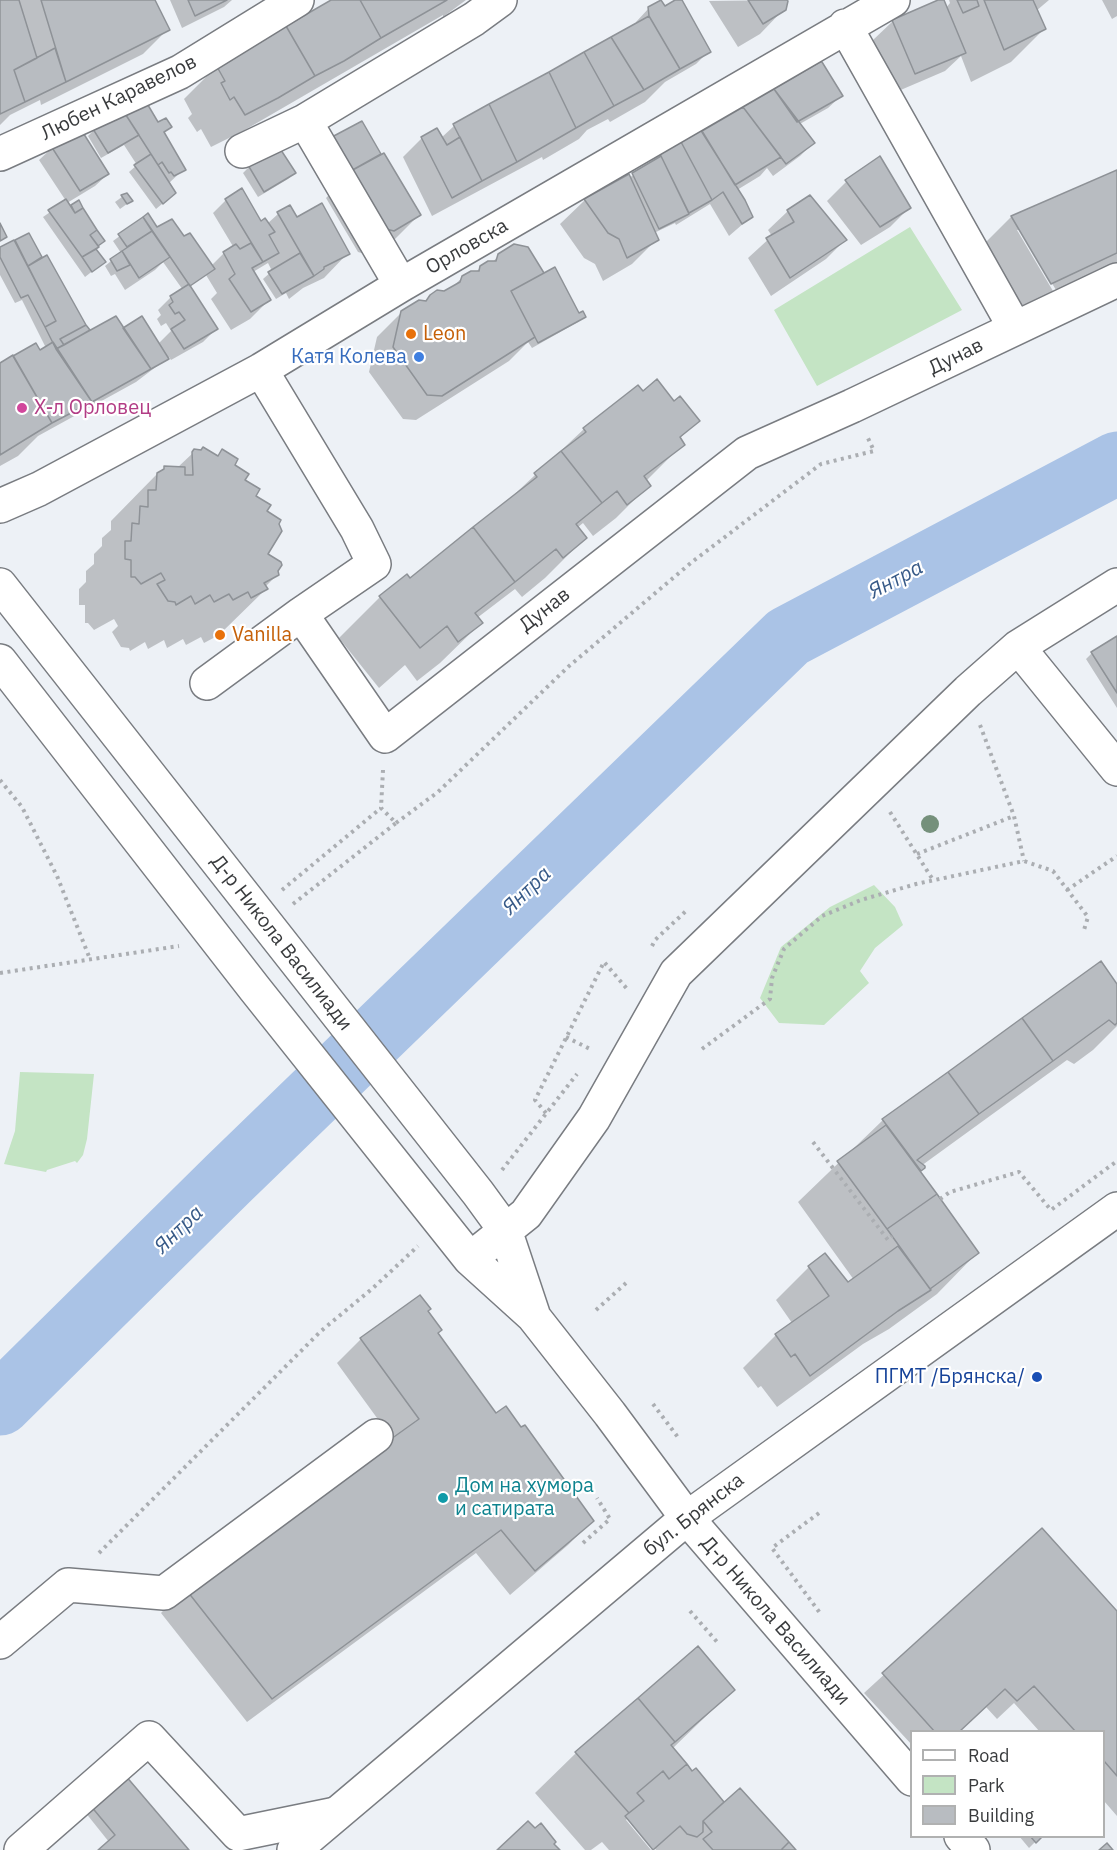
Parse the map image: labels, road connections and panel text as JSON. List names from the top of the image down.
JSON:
{
  "streets": {
    "street": [
      "Любен Каравелов",
      "Орловска",
      "Дунав",
      "Д-р Никола Василиади",
      "бул. Брянска"
    ]
  },
  "crossings": [
    ["Д-р Никола Василиади", "бул. Брянска"]
  ],
  "water": ["Янтра"],
  "places": [
    "Leon",
    "Катя Колева",
    "Х-л Орловец",
    "Vanilla",
    "ПГМТ /Брянска/",
    "Дом на хумора и сатирата"
  ],
  "legend": ["Road", "Park", "Building"]
}
